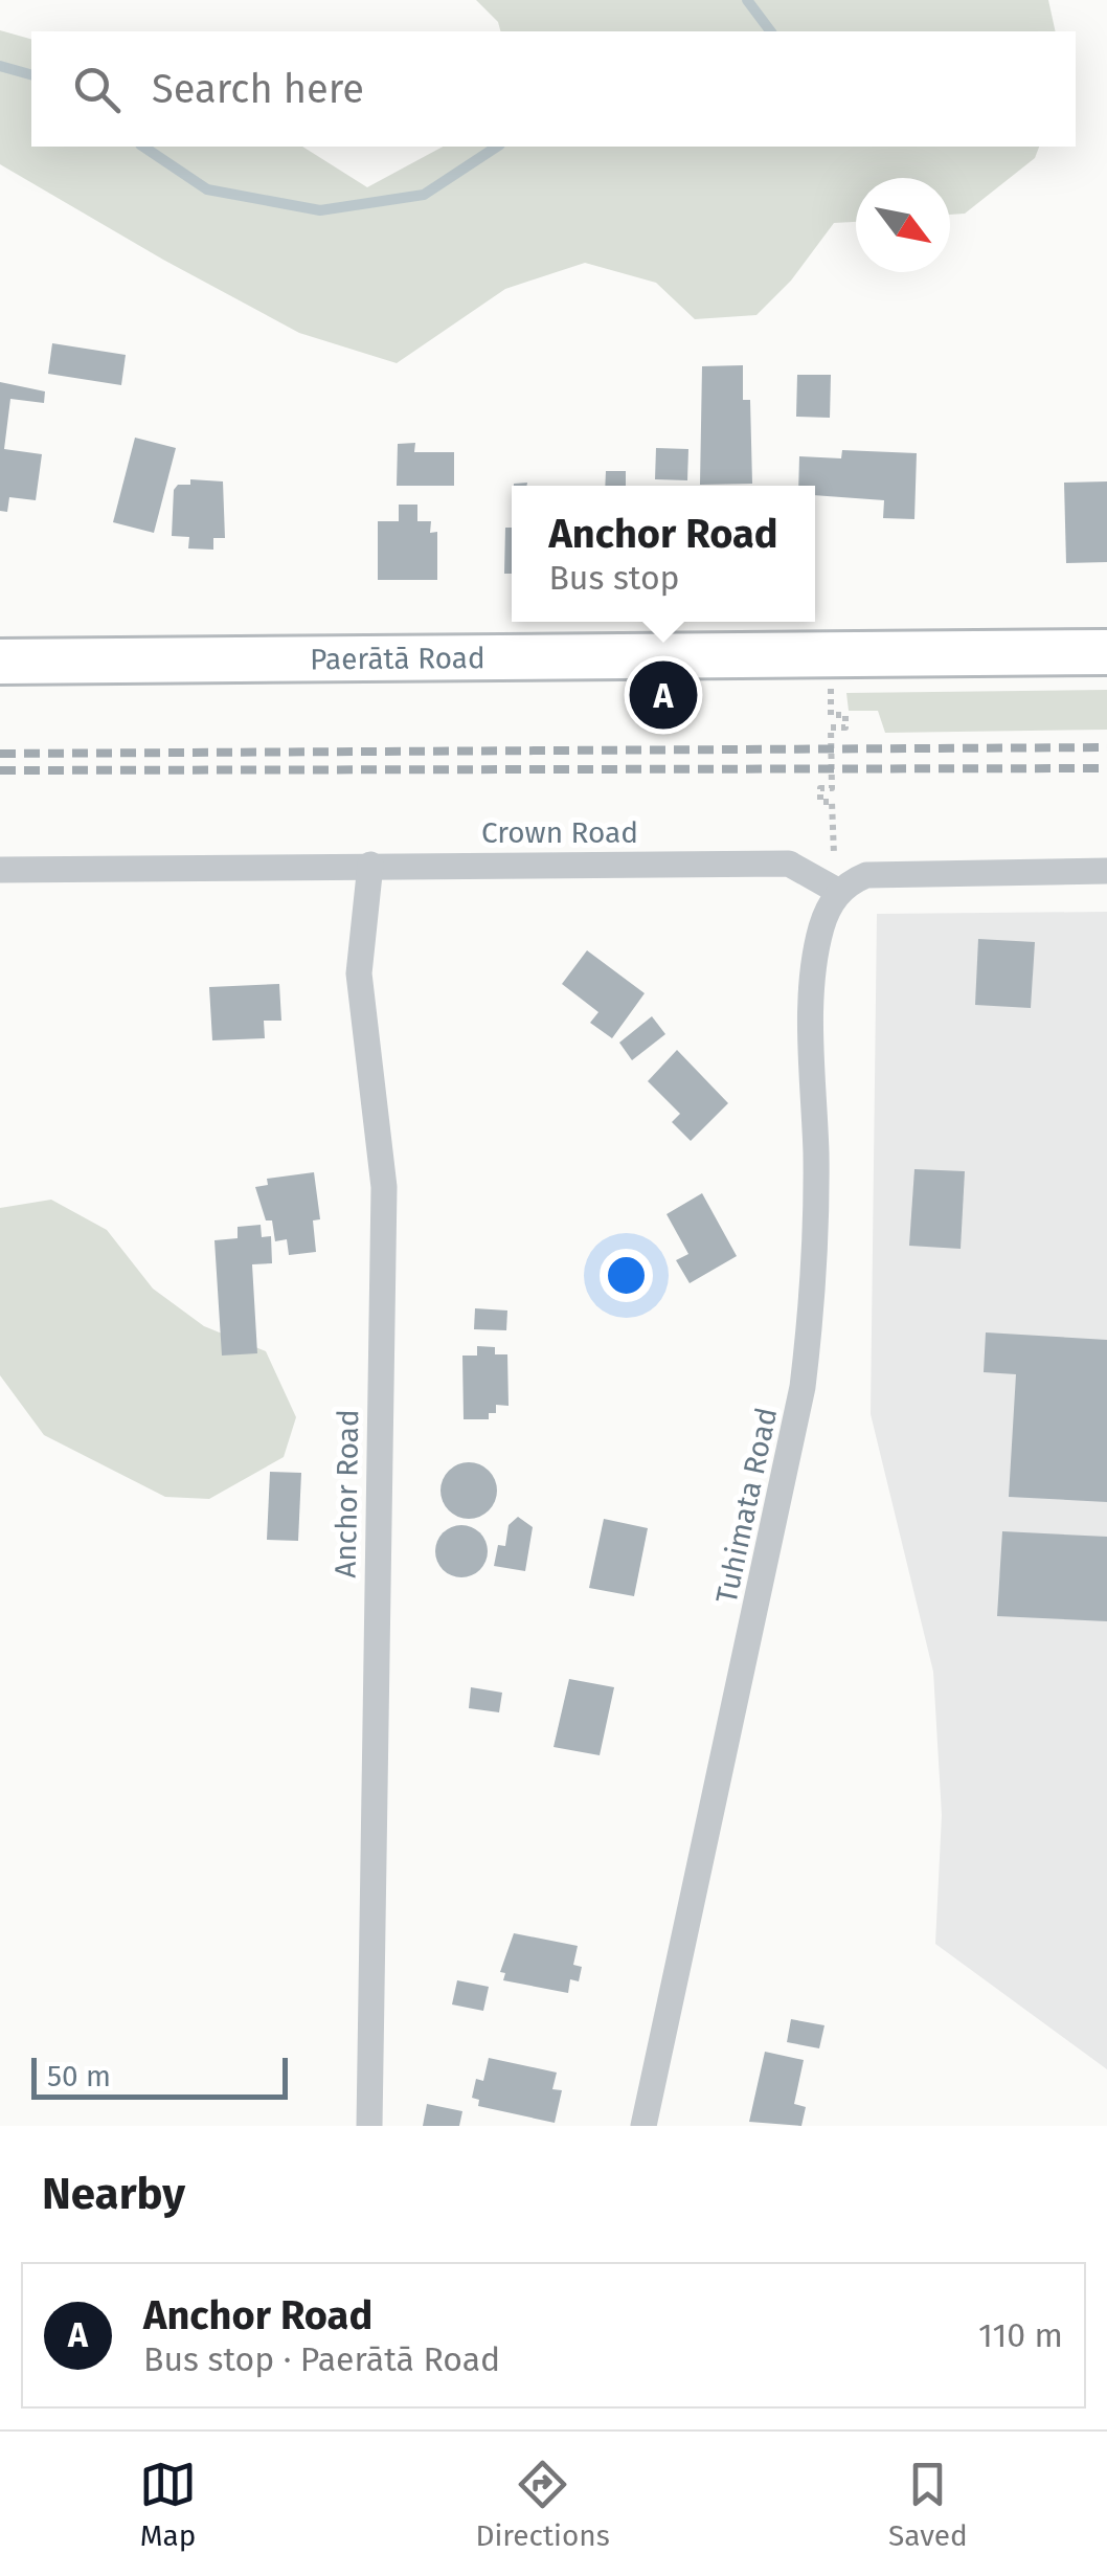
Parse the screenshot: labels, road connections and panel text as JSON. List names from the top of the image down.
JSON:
{
  "streets": {
    "highway": ["Paerātā Road"],
    "street": ["Crown Road", "Anchor Road", "Tuhimata Road"]
  },
  "crossings": [
    ["Crown Road", "Anchor Road"],
    ["Crown Road", "Tuhimata Road"]
  ],
  "scale_bar": "50 m",
  "north": "bottom right",
  "page": {
    "search": "Search here",
    "popup": ["Anchor Road", "Bus stop"],
    "pins": "A",
    "scale": "50 m",
    "heading": "Nearby",
    "list": [
      {
        "mark": "A",
        "name": "Anchor Road",
        "note": "Bus stop · Paerātā Road",
        "value": "110 m"
      }
    ],
    "nav": ["Map", "Directions", "Saved"]
  }
}
